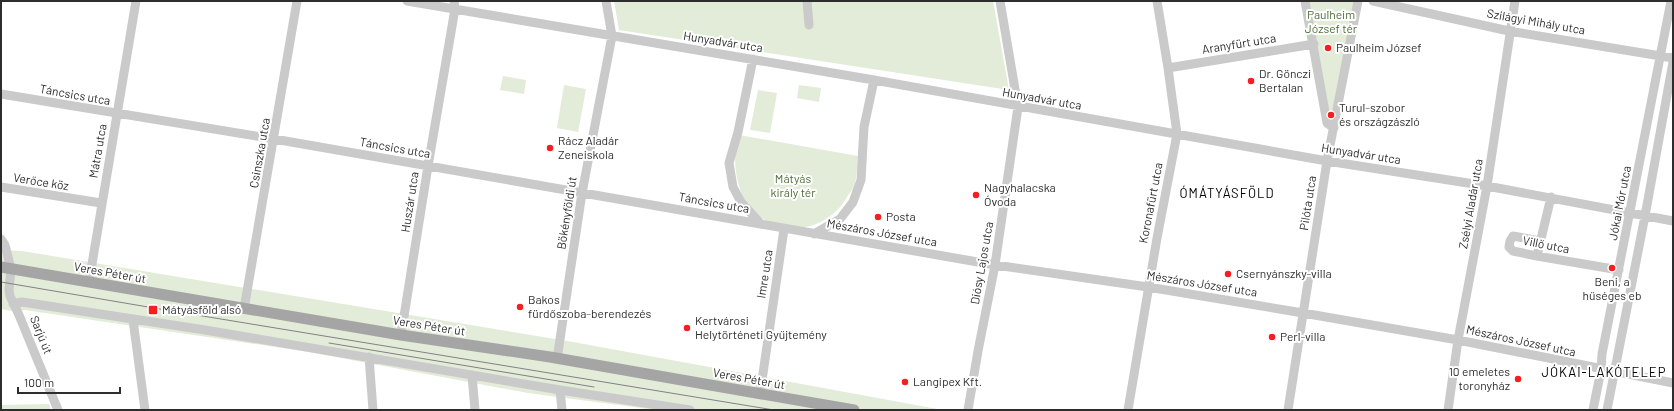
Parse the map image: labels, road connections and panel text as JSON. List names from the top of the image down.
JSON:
{
  "streets": {
    "main road": ["Veres Péter út"],
    "street": [
      "Szilágyi Mihály utca",
      "Hunyadvár utca",
      "Aranyfürt utca",
      "Táncsics utca",
      "Mátra utca",
      "Csinszka utca",
      "Verőce köz",
      "Huszár utca",
      "Koronafürt utca",
      "Pilóta utca",
      "Jókai Mór utca",
      "Zsélyi Aladár utca",
      "Bökényföldi út",
      "Mészáros József utca",
      "Villő utca",
      "Diósy Lajos utca",
      "Imre utca",
      "Sarjú út"
    ]
  },
  "crossings": [
    ["Szilágyi Mihály utca", "Jókai Mór utca"],
    ["Szilágyi Mihály utca", "Zsélyi Aladár utca"],
    ["Hunyadvár utca", "Huszár utca"],
    ["Hunyadvár utca", "Koronafürt utca"],
    ["Hunyadvár utca", "Pilóta utca"],
    ["Hunyadvár utca", "Jókai Mór utca"],
    ["Hunyadvár utca", "Zsélyi Aladár utca"],
    ["Hunyadvár utca", "Bökényföldi út"],
    ["Hunyadvár utca", "Diósy Lajos utca"],
    ["Aranyfürt utca", "Koronafürt utca"],
    ["Táncsics utca", "Mátra utca"],
    ["Táncsics utca", "Csinszka utca"],
    ["Táncsics utca", "Huszár utca"],
    ["Táncsics utca", "Bökényföldi út"],
    ["Táncsics utca", "Mészáros József utca"],
    ["Táncsics utca", "Imre utca"],
    ["Mátra utca", "Verőce köz"],
    ["Mátra utca", "Veres Péter út"],
    ["Csinszka utca", "Veres Péter út"],
    ["Huszár utca", "Veres Péter út"],
    ["Koronafürt utca", "Mészáros József utca"],
    ["Pilóta utca", "Mészáros József utca"],
    ["Jókai Mór utca", "Mészáros József utca"],
    ["Jókai Mór utca", "Villő utca"],
    ["Zsélyi Aladár utca", "Mészáros József utca"],
    ["Bökényföldi út", "Veres Péter út"],
    ["Mészáros József utca", "Diósy Lajos utca"],
    ["Mészáros József utca", "Imre utca"],
    ["Veres Péter út", "Imre utca"],
    ["Veres Péter út", "Sarjú út"]
  ],
  "districts": ["ÓMÁTYÁSFÖLD", "JÓKAI-LAKÓTELEP"],
  "parks": ["Paulheim József tér", "Mátyás király tér"],
  "places": {
    "other": [
      "Paulheim József",
      "Dr. Gönczi Bertalan",
      "Turul-szobor és országzászló",
      "Rácz Aladár Zeneiskola",
      "Nagyhalacska Óvoda",
      "Posta",
      "Beni, a hűséges eb",
      "Csernyánszky-villa",
      "Bakos fürdőszoba-berendezés",
      "Kertvárosi Helytörténeti Gyűjtemény",
      "Perl-villa",
      "10 emeletes toronyház",
      "Langipex Kft."
    ],
    "transit": ["Mátyásföld alsó"]
  },
  "scale_bar": "100 m"
}
